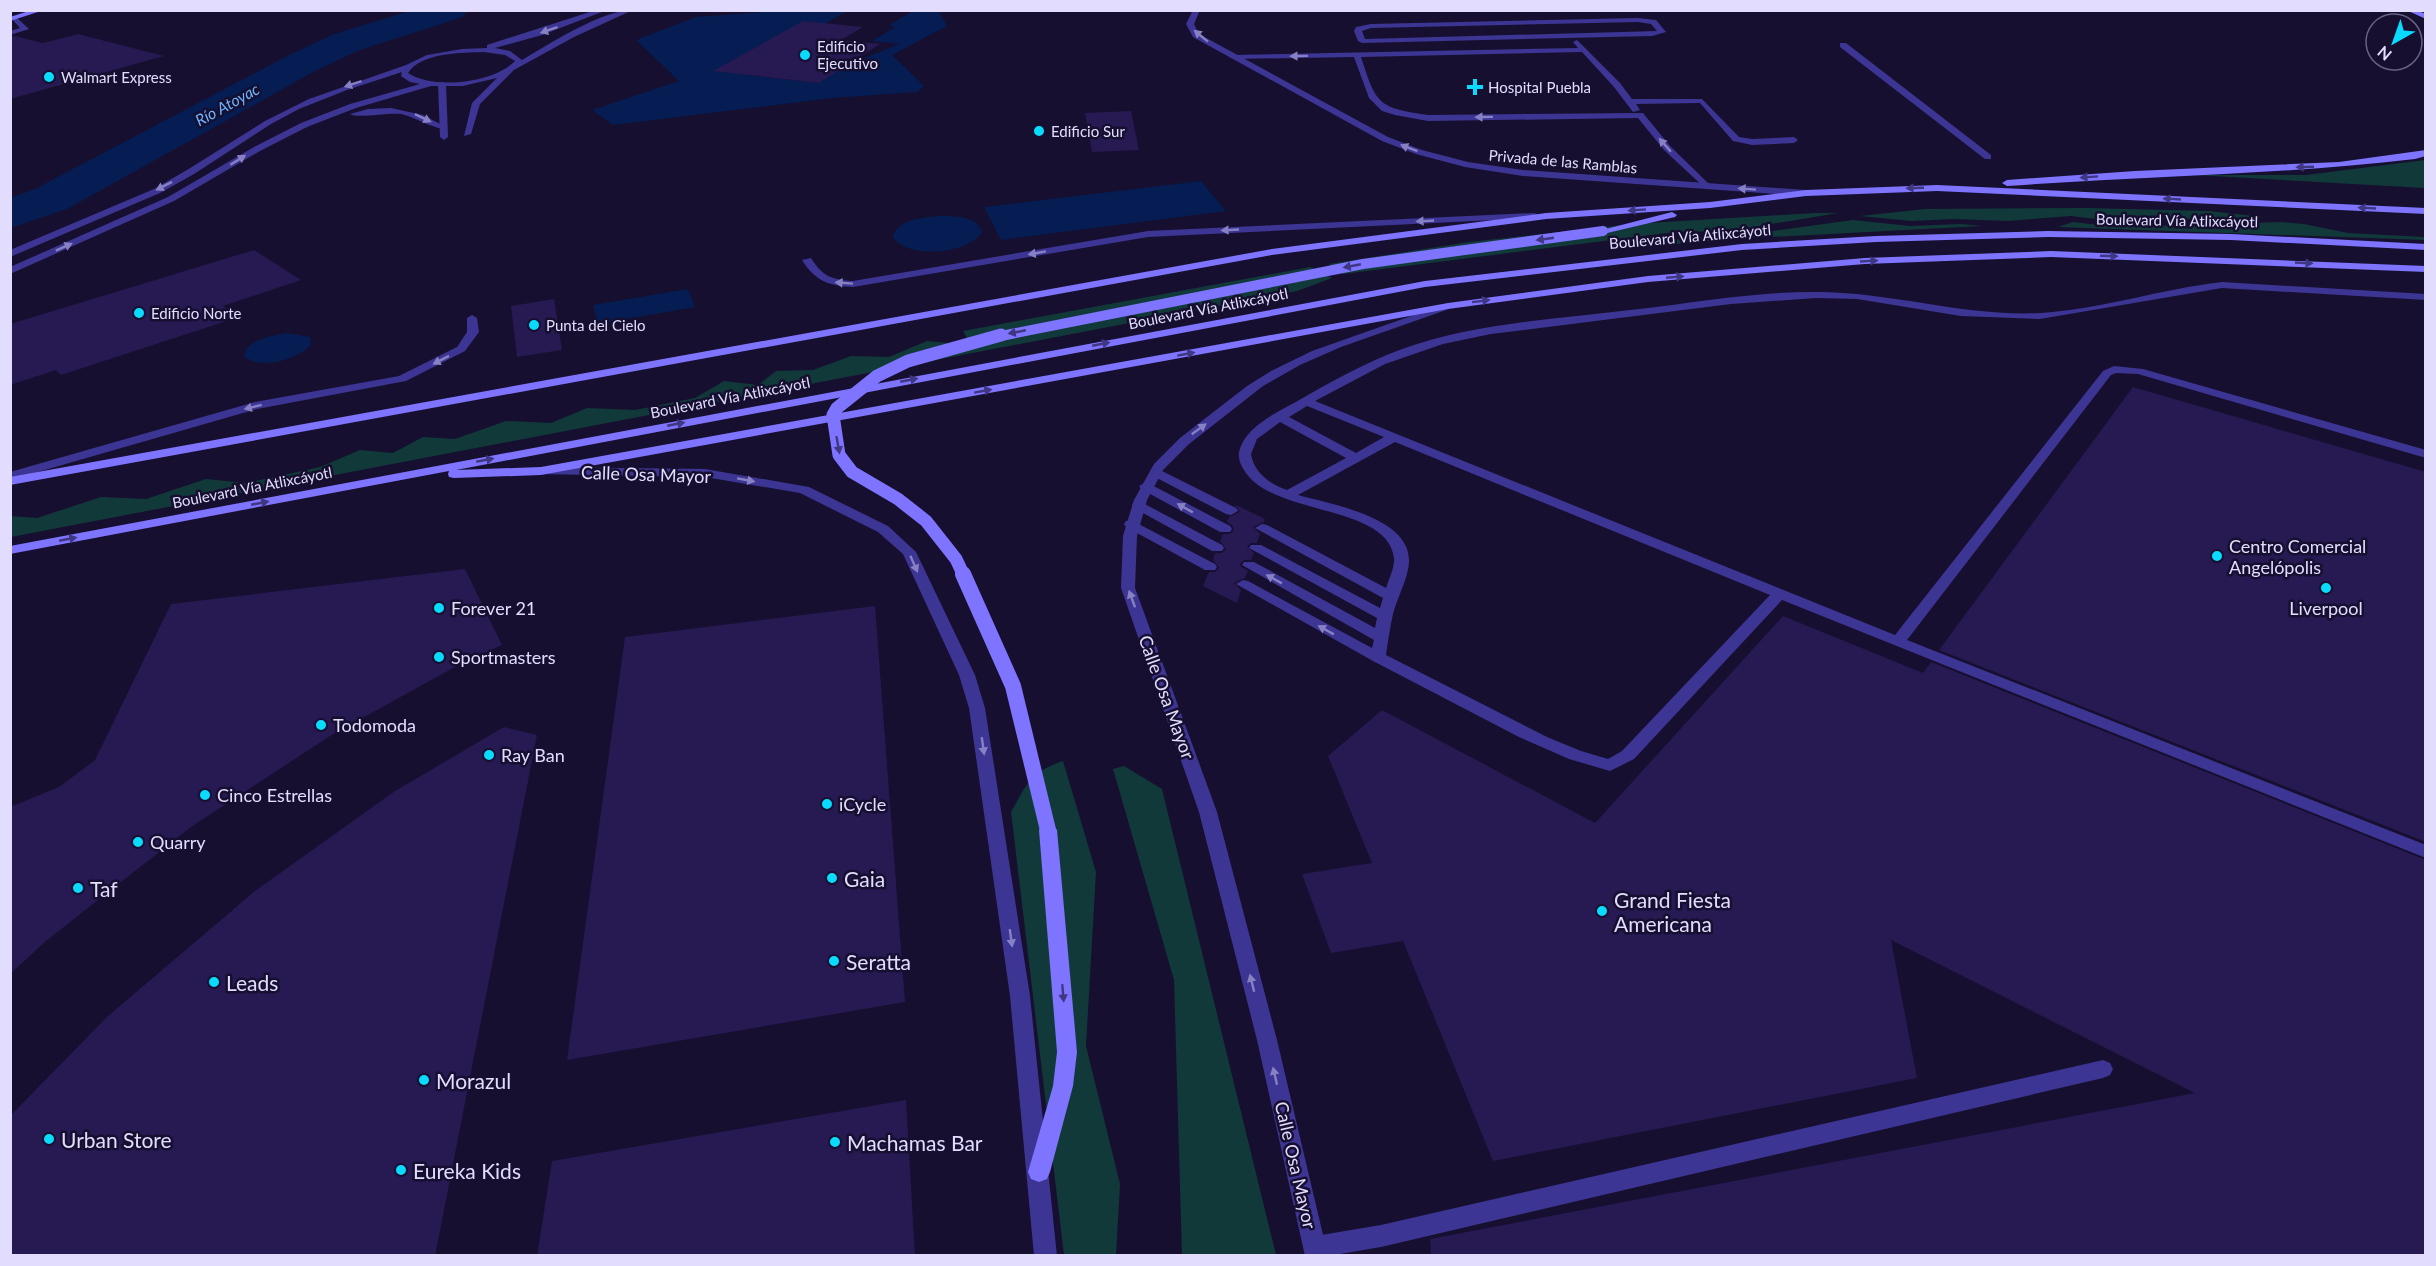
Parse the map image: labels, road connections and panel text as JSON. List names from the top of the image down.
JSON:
{
  "streets": {
    "main road": ["Boulevard Vía Atlixcáyotl"],
    "street": ["Privada de las Ramblas", "Calle Osa Mayor"]
  },
  "crossings": [
    ["Privada de las Ramblas", "Boulevard Vía Atlixcáyotl"]
  ],
  "water": ["Río Atoyac"],
  "places": {
    "other": [
      "Edificio Ejecutivo",
      "Walmart Express",
      "Edificio Sur",
      "Edificio Norte",
      "Punta del Cielo",
      "Centro Comercial Angelópolis",
      "Liverpool",
      "Forever 21",
      "Sportmasters",
      "Todomoda",
      "Ray Ban",
      "Cinco Estrellas",
      "iCycle",
      "Quarry",
      "Gaia",
      "Taf",
      "Grand Fiesta Americana",
      "Seratta",
      "Leads",
      "Morazul",
      "Urban Store",
      "Machamas Bar",
      "Eureka Kids"
    ],
    "health": ["Hospital Puebla"]
  },
  "north": "bottom left"
}
